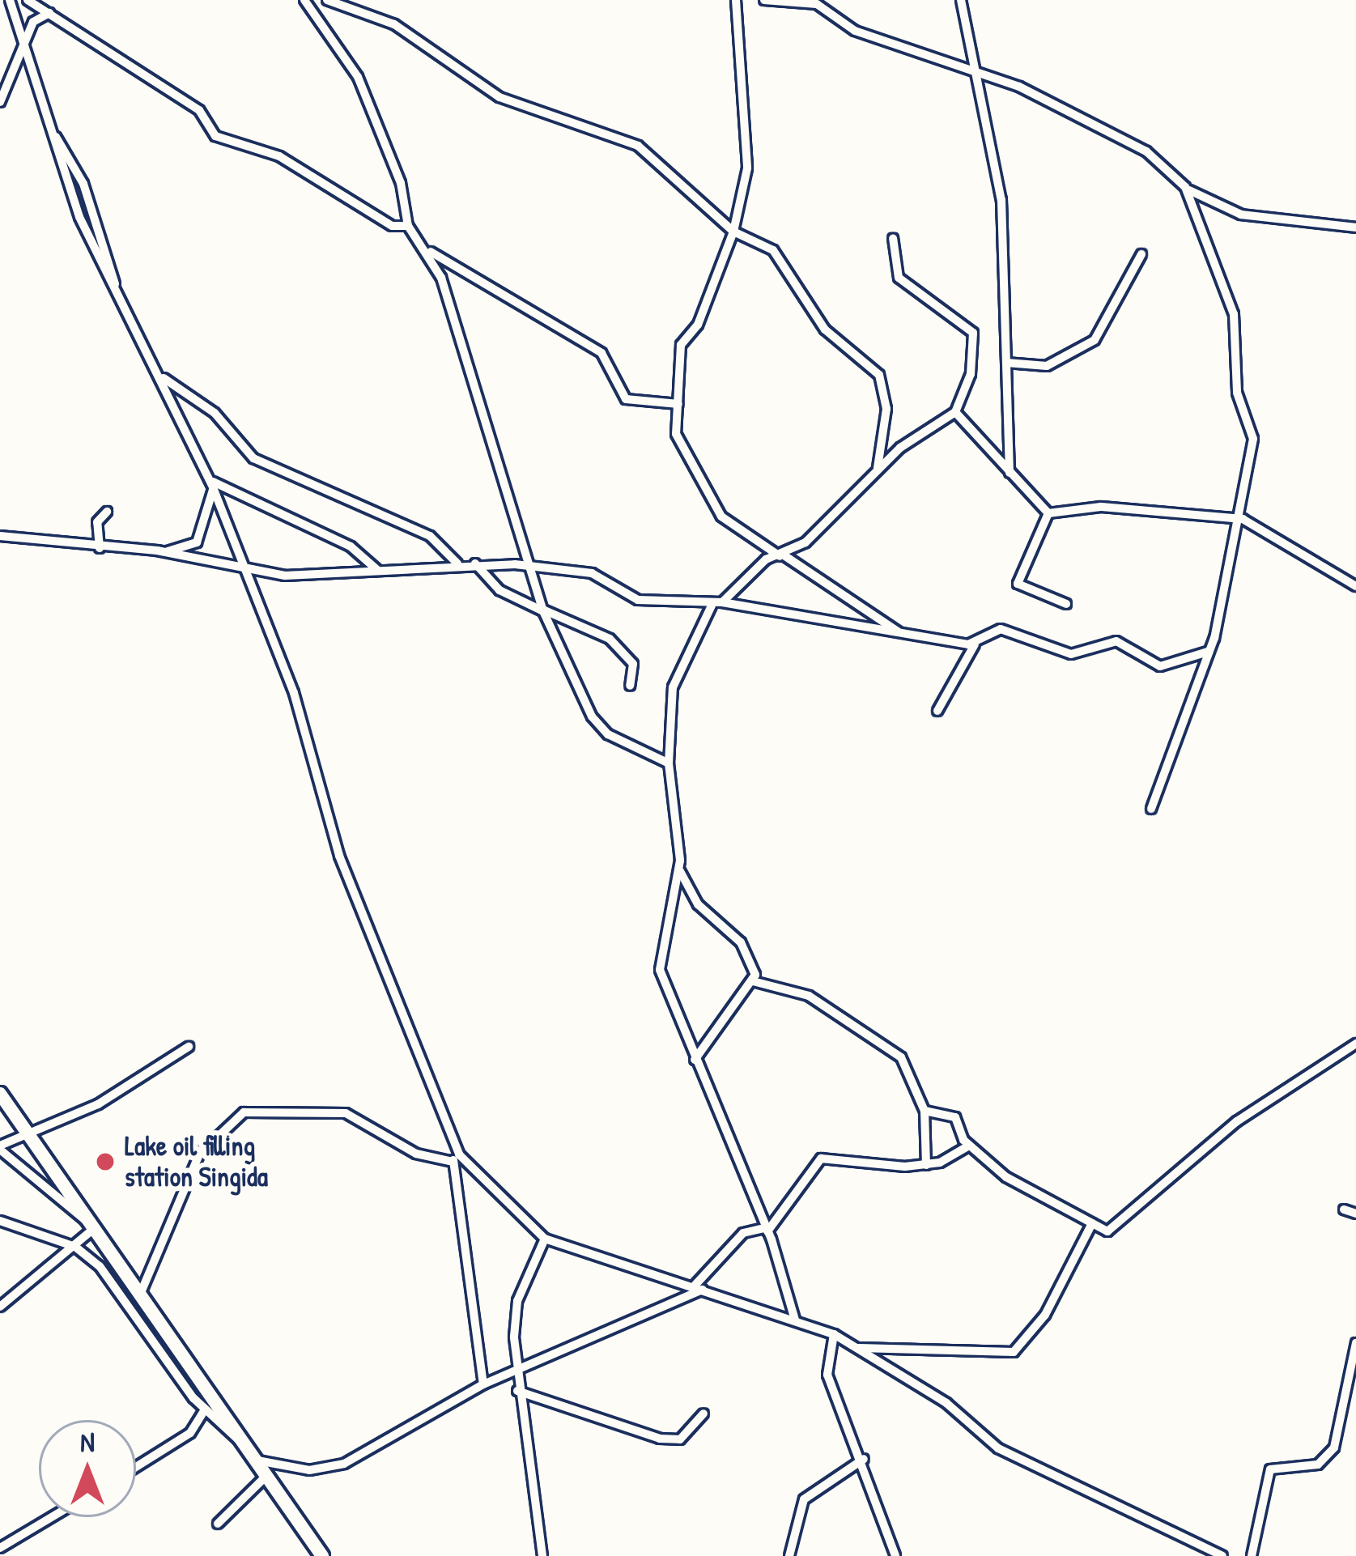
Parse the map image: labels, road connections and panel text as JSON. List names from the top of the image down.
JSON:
{
  "places": ["Lake oil filling station Singida"],
  "north": "top"
}
